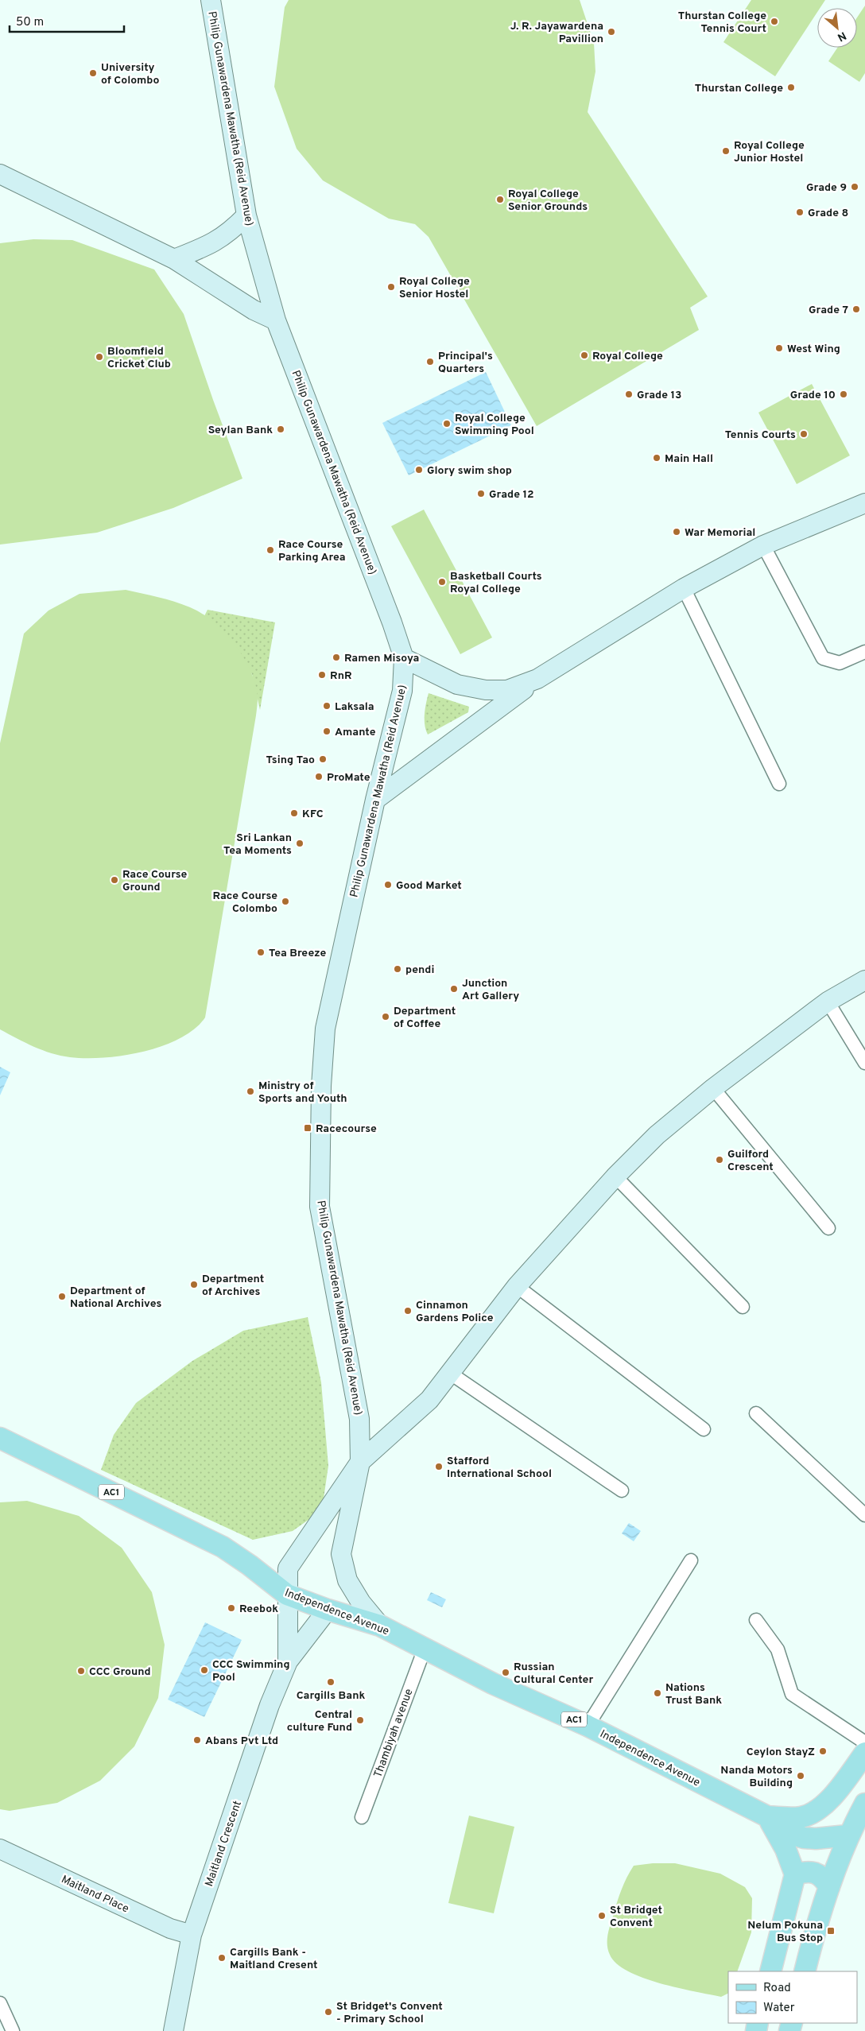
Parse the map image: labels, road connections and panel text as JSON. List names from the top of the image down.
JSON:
{
  "streets": {
    "main road": [
      "Philip Gunawardena Mawatha (Reid Avenue)",
      "AC1",
      "Independence Avenue",
      "Maitland Crescent",
      "Maitland Place"
    ],
    "street": ["Thambiyah avenue"]
  },
  "crossings": [
    ["Philip Gunawardena Mawatha (Reid Avenue)", "Independence Avenue"],
    ["Philip Gunawardena Mawatha (Reid Avenue)", "Maitland Crescent"],
    ["Independence Avenue", "Thambiyah avenue"],
    ["Independence Avenue", "Maitland Crescent"],
    ["Maitland Crescent", "Maitland Place"]
  ],
  "places": {
    "other": [
      "Thurstan College Tennis Court",
      "J. R. Jayawardena Pavillion",
      "University of Colombo",
      "Thurstan College",
      "Royal College Junior Hostel",
      "Grade 9",
      "Royal College Senior Grounds",
      "Grade 8",
      "Royal College Senior Hostel",
      "Grade 7",
      "West Wing",
      "Royal College",
      "Bloomfield Cricket Club",
      "Principal's Quarters",
      "Grade 13",
      "Grade 10",
      "Royal College Swimming Pool",
      "Seylan Bank",
      "Tennis Courts",
      "Main Hall",
      "Glory swim shop",
      "Grade 12",
      "War Memorial",
      "Race Course Parking Area",
      "Basketball Courts Royal College",
      "Ramen Misoya",
      "RnR",
      "Laksala",
      "Amante",
      "Tsing Tao",
      "ProMate",
      "KFC",
      "Sri Lankan Tea Moments",
      "Race Course Ground",
      "Good Market",
      "Race Course Colombo",
      "Tea Breeze",
      "pendi",
      "Junction Art Gallery",
      "Department of Coffee",
      "Ministry of Sports and Youth",
      "Guilford Crescent",
      "Department of Archives",
      "Department of National Archives",
      "Cinnamon Gardens Police",
      "Stafford International School",
      "Reebok",
      "CCC Swimming Pool",
      "CCC Ground",
      "Russian Cultural Center",
      "Cargills Bank",
      "Nations Trust Bank",
      "Central culture Fund",
      "Abans Pvt Ltd",
      "Ceylon StayZ",
      "Nanda Motors Building",
      "St Bridget Convent",
      "Cargills Bank - Maitland Cresent",
      "St Bridget's Convent - Primary School"
    ],
    "transit": ["Racecourse", "Nelum Pokuna Bus Stop"]
  },
  "legend": ["Road", "Water"],
  "scale_bar": "50 m",
  "north": "bottom right"
}
